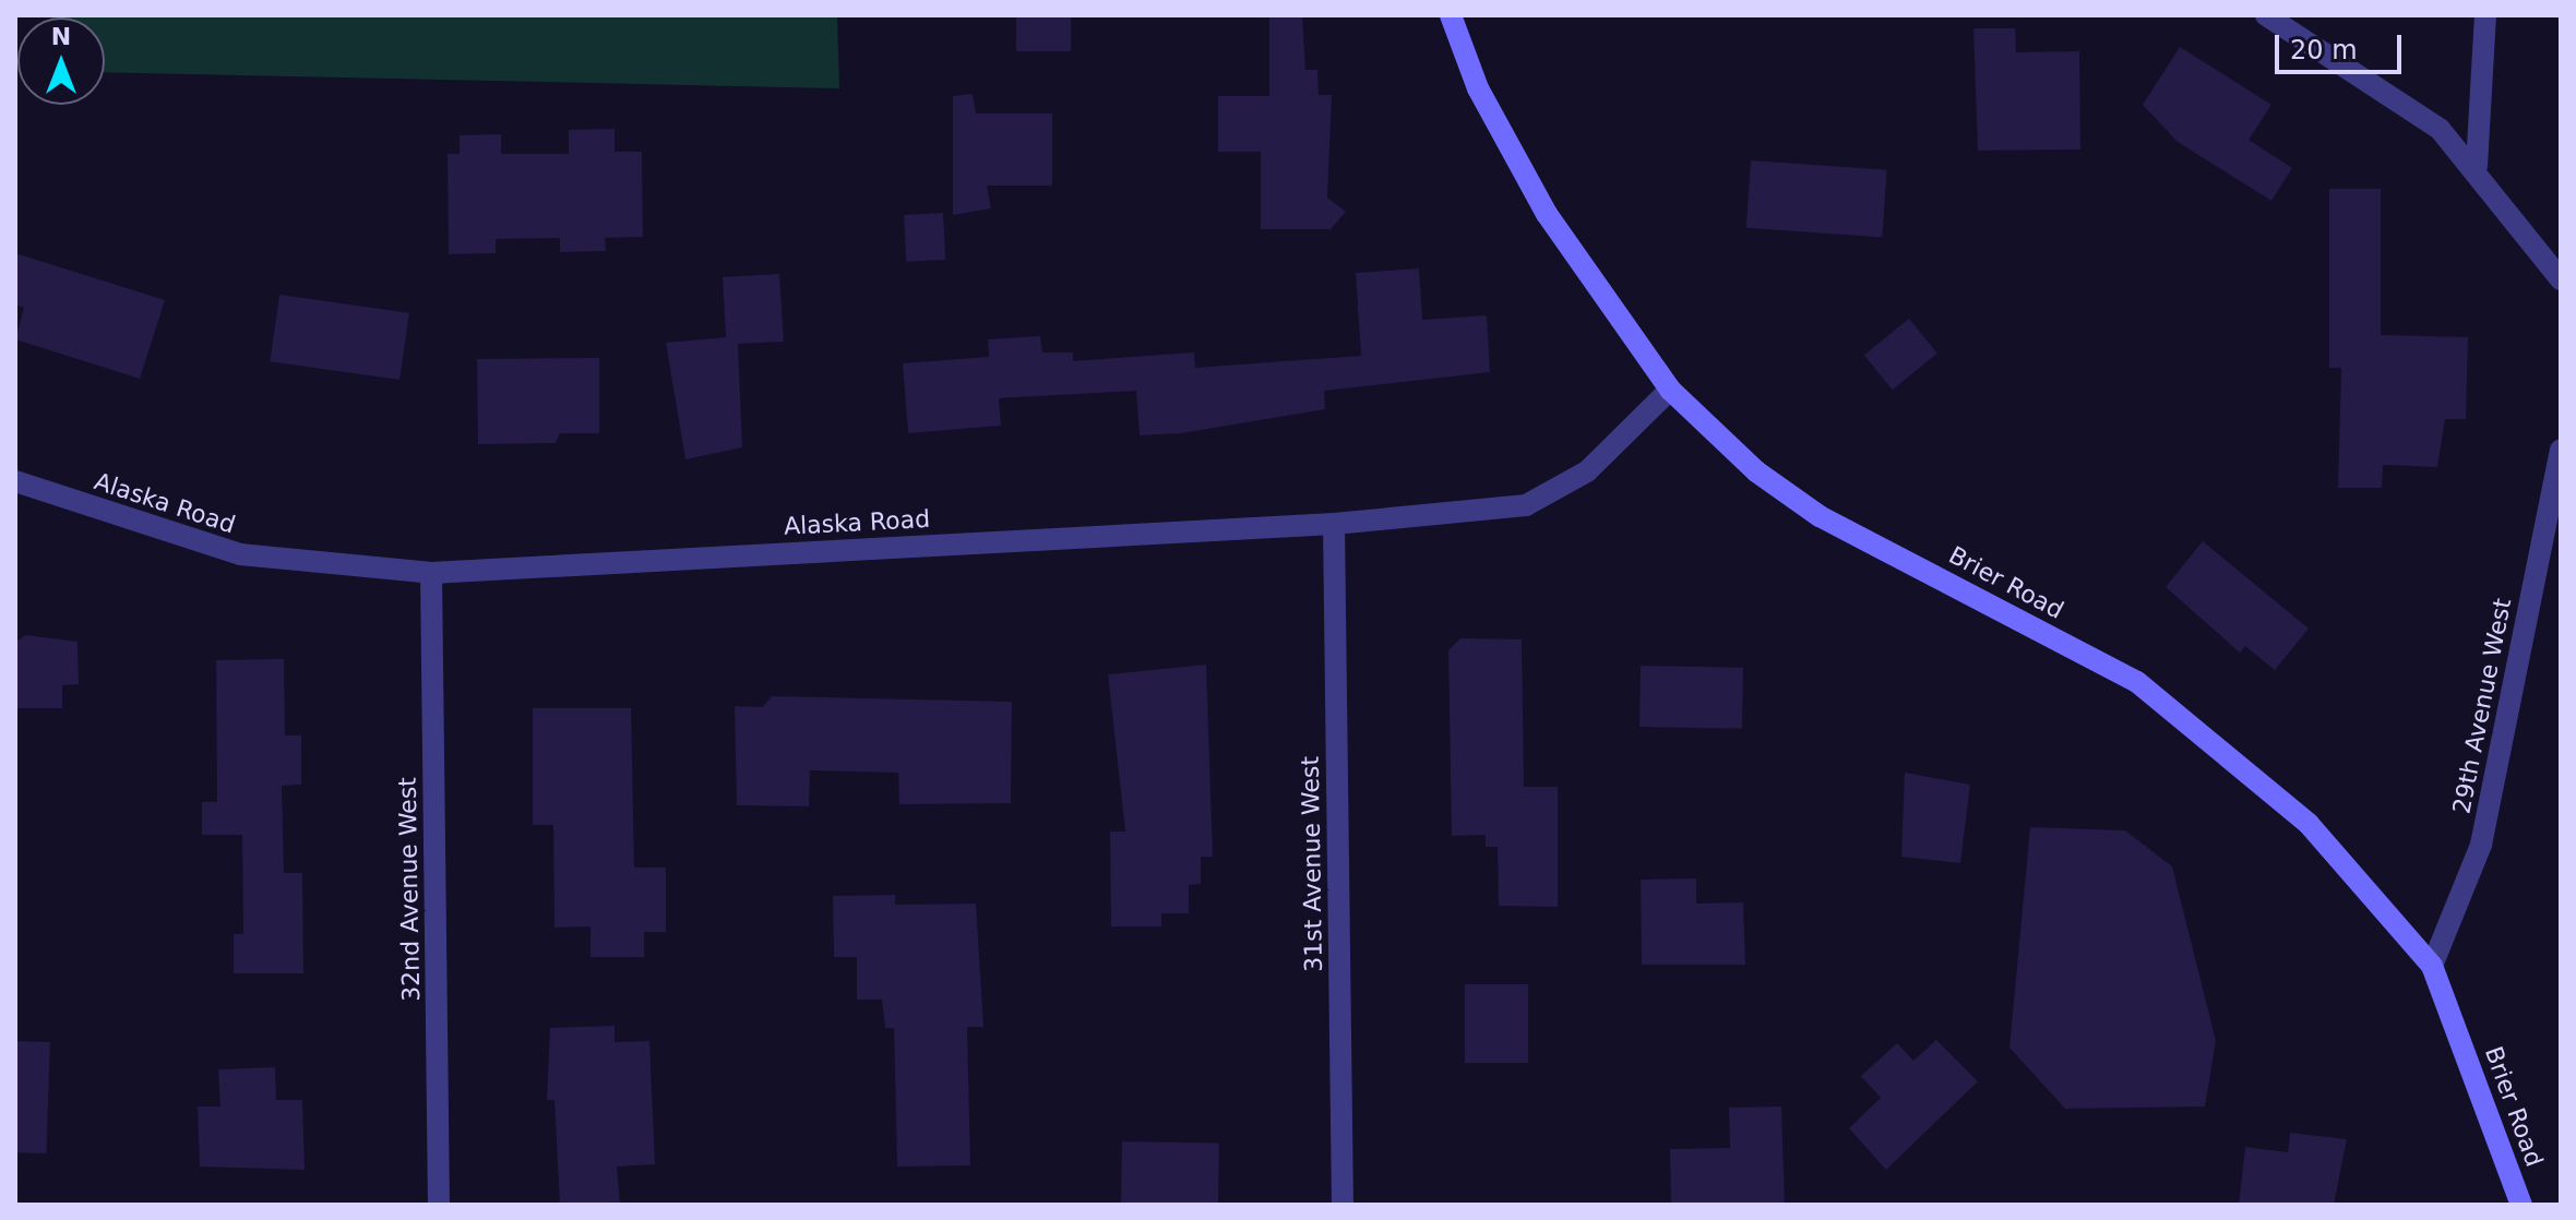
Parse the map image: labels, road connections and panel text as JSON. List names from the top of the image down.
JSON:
{
  "streets": {
    "main road": ["Brier Road"],
    "street": [
      "Alaska Road",
      "29th Avenue West",
      "31st Avenue West",
      "32nd Avenue West"
    ]
  },
  "crossings": [
    ["Alaska Road", "Brier Road"],
    ["Alaska Road", "31st Avenue West"],
    ["Alaska Road", "32nd Avenue West"],
    ["Brier Road", "29th Avenue West"]
  ],
  "scale_bar": "20 m",
  "north": "top"
}
